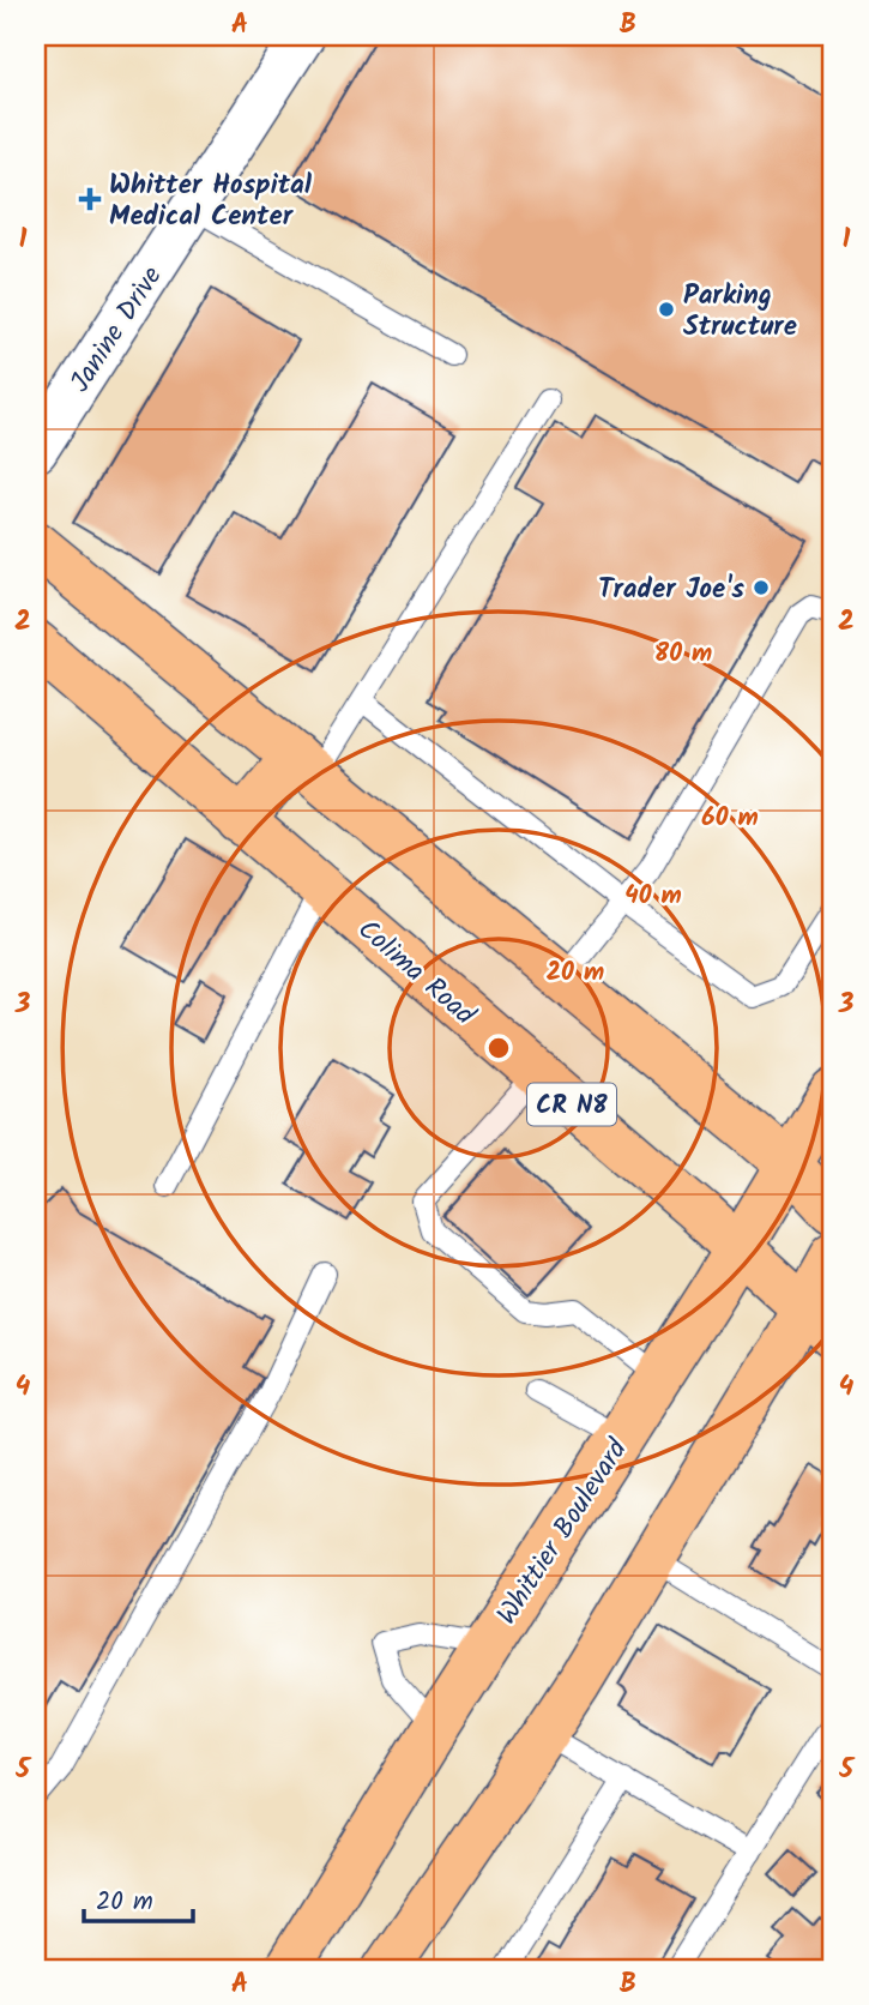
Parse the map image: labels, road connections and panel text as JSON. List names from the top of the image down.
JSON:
{
  "streets": {
    "main road": ["Colima Road", "CR N8", "Whittier Boulevard"],
    "street": ["Janine Drive"]
  },
  "crossings": [
    ["Colima Road", "Whittier Boulevard"]
  ],
  "places": {
    "health": ["Whitter Hospital Medical Center"],
    "other": ["Parking Structure", "Trader Joe's"]
  },
  "scale_bar": "20 m",
  "grid": {
    "columns": ["A", "B"],
    "rows": [
      "1",
      "2",
      "3",
      "4",
      "5"
    ]
  },
  "rings": [
    "80 m",
    "60 m",
    "40 m",
    "20 m"
  ]
}
